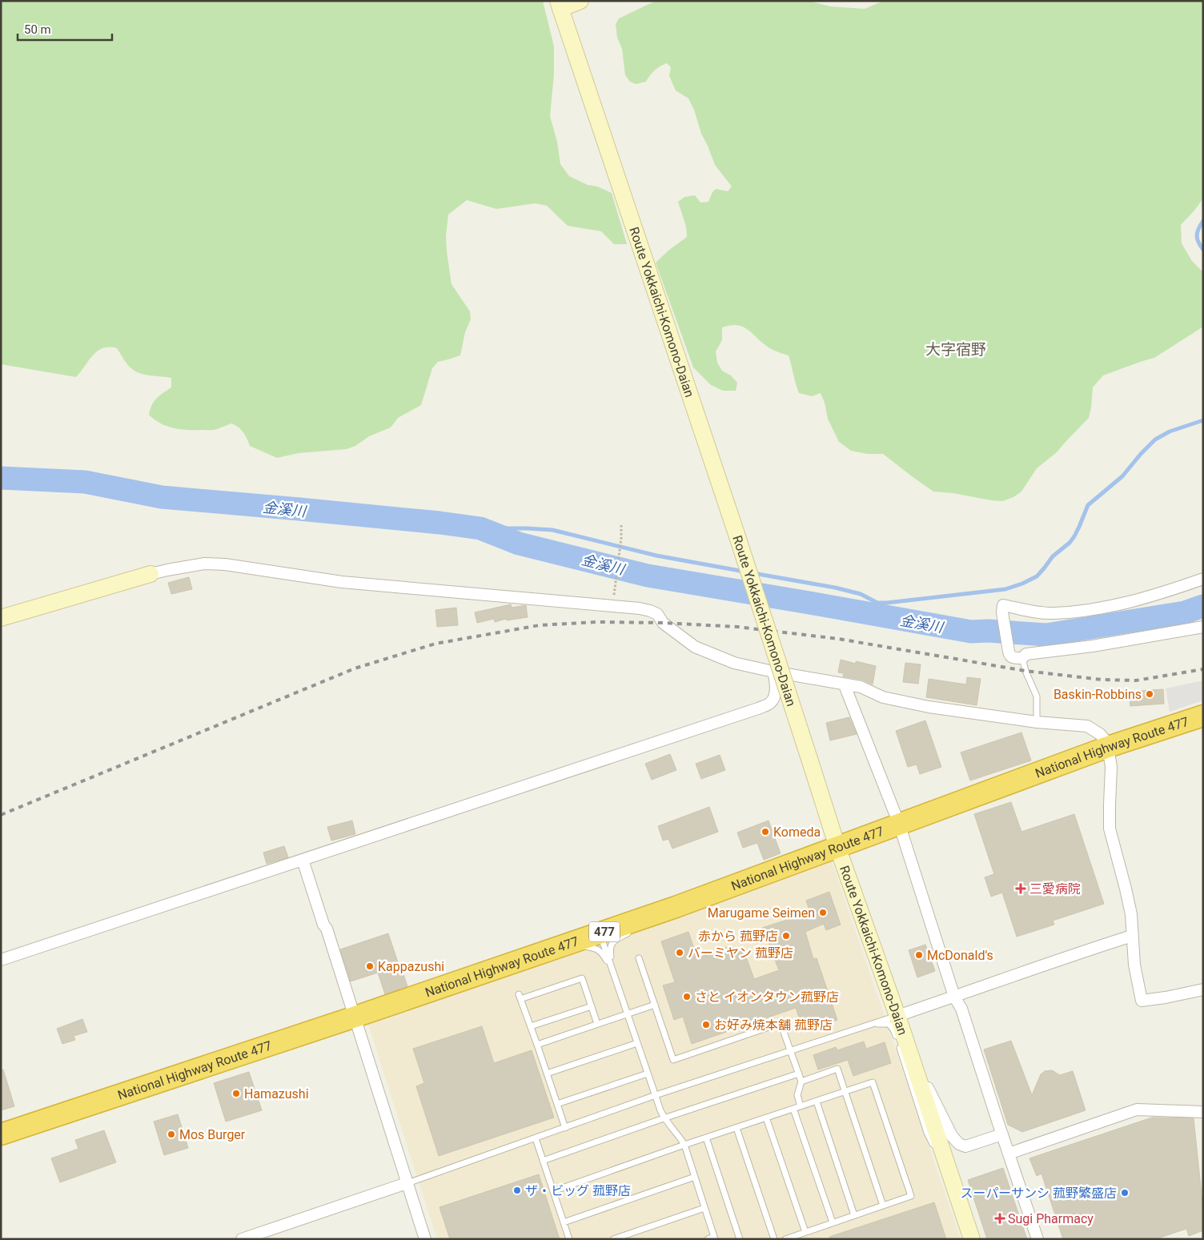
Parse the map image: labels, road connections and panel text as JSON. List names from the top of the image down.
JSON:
{
  "streets": {
    "highway": ["National Highway Route 477", "477"],
    "main road": ["Route Yokkaichi-Komono-Daian"]
  },
  "crossings": [
    ["Route Yokkaichi-Komono-Daian", "National Highway Route 477"]
  ],
  "districts": ["大字宿野"],
  "water": ["金溪川"],
  "places": {
    "other": [
      "Baskin-Robbins",
      "Komeda",
      "Marugame Seimen",
      "赤から 菰野店",
      "バーミヤン 菰野店",
      "McDonald's",
      "Kappazushi",
      "さと イオンタウン菰野店",
      "お好み焼本舗 菰野店",
      "Hamazushi",
      "Mos Burger",
      "ザ・ビッグ 菰野店",
      "スーパーサンシ 菰野繁盛店"
    ],
    "health": ["三愛病院", "Sugi Pharmacy"]
  },
  "scale_bar": "50 m"
}
